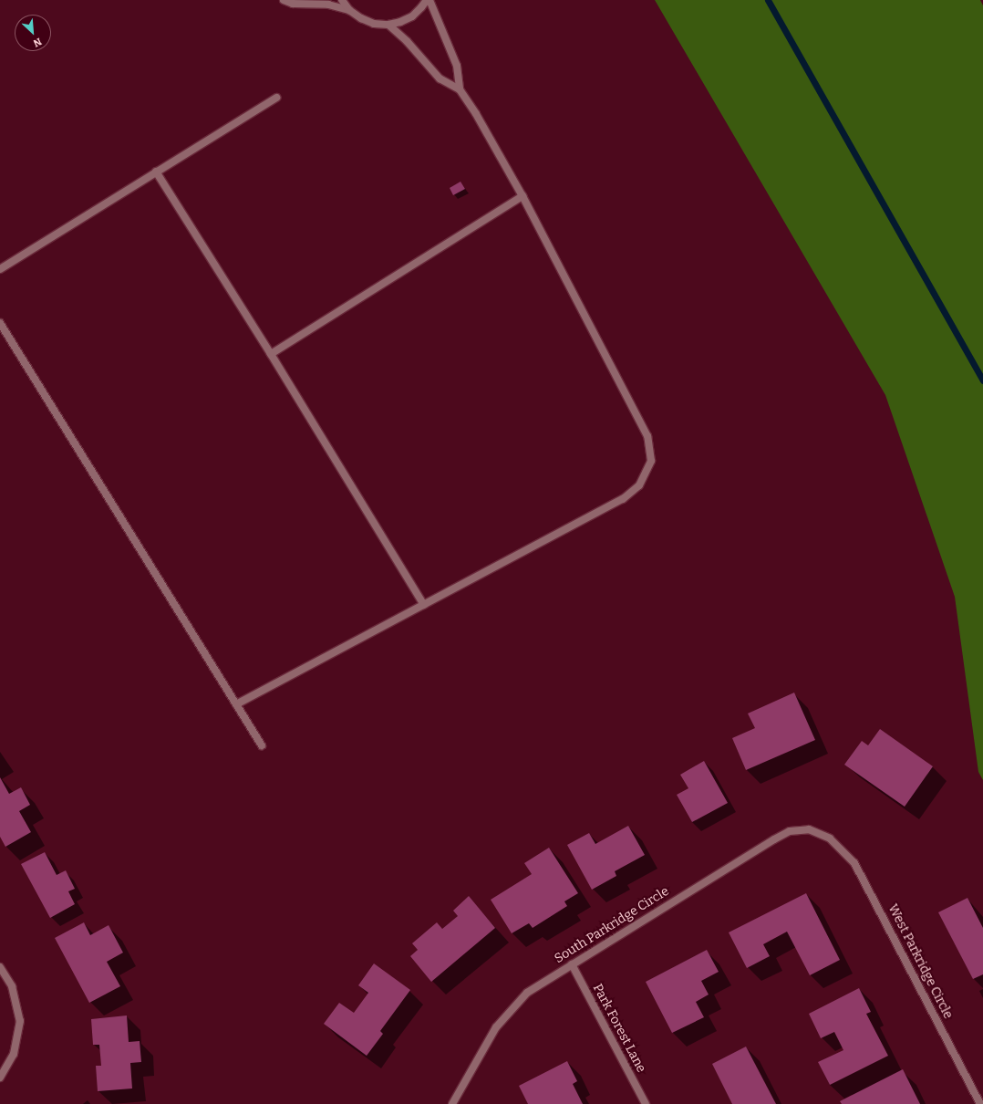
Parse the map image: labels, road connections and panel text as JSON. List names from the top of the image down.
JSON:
{
  "streets": {
    "street": ["South Parkridge Circle", "West Parkridge Circle", "Park Forest Lane"]
  },
  "crossings": [
    ["South Parkridge Circle", "West Parkridge Circle"],
    ["South Parkridge Circle", "Park Forest Lane"]
  ],
  "north": "bottom right"
}
